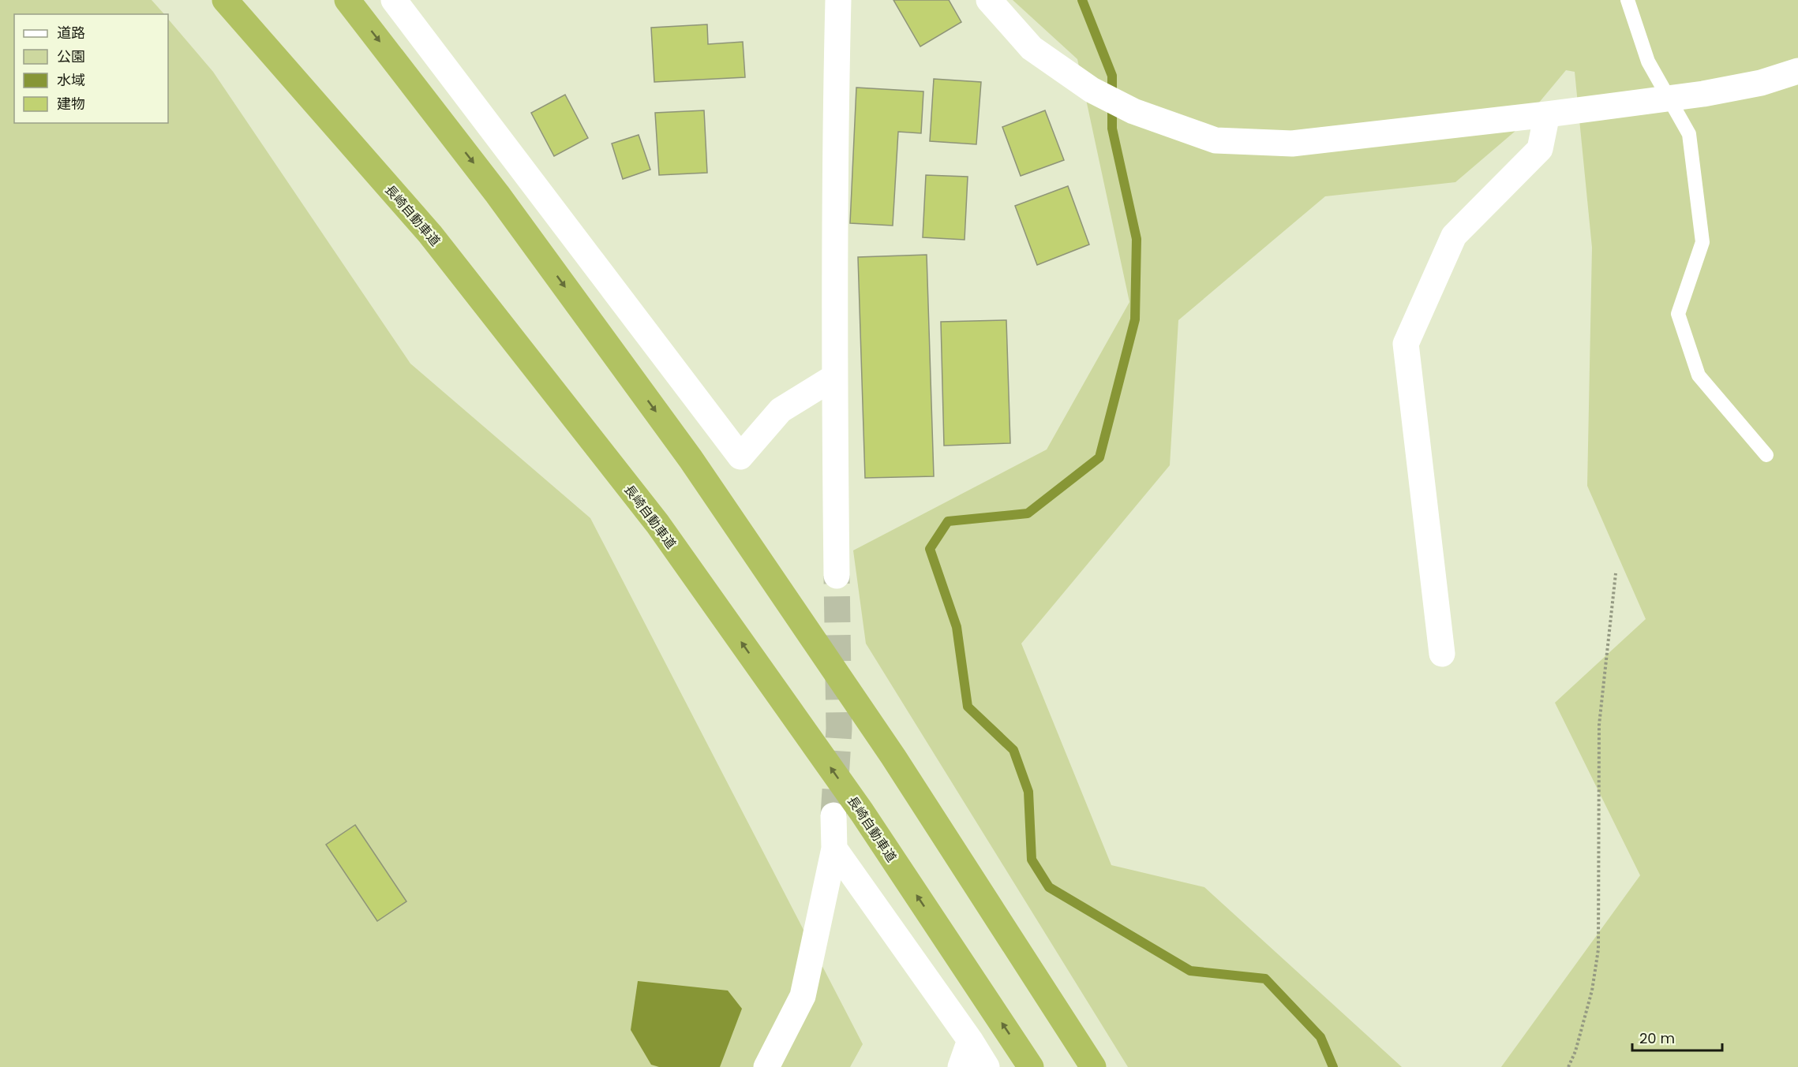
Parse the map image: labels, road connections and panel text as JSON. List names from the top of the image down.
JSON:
{
  "streets": {
    "highway": ["長崎自動車道"]
  },
  "legend": [
    "道路",
    "公園",
    "水域",
    "建物"
  ],
  "scale_bar": "20 m"
}
